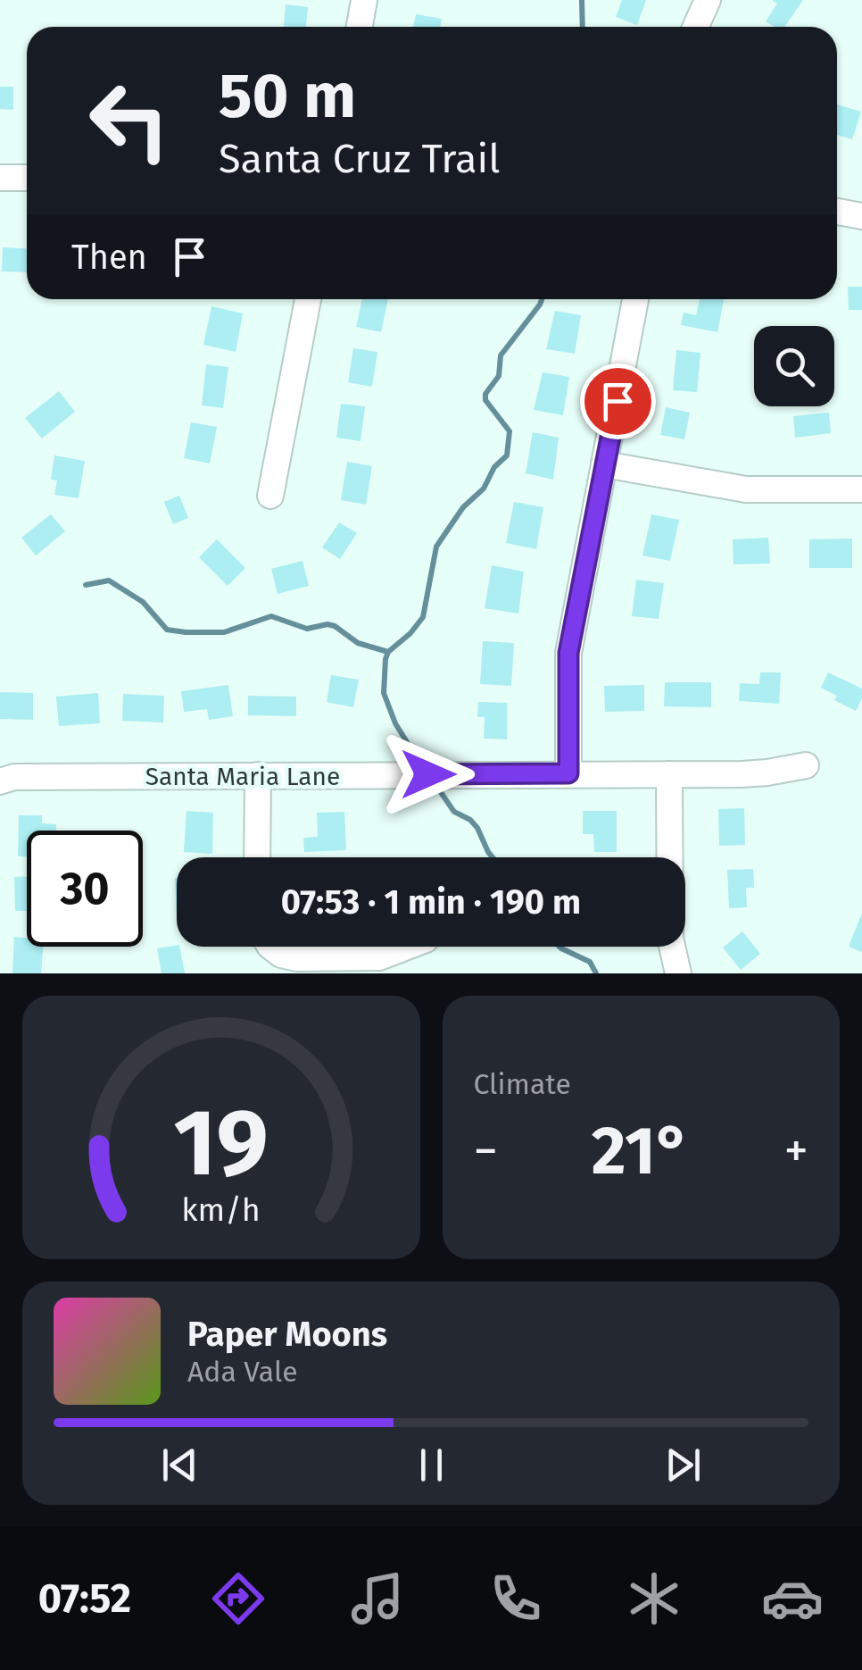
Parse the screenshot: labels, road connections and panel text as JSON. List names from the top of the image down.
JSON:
{
  "streets": {
    "street": ["Santa Maria Lane"]
  },
  "page": {
    "turn": ["50 m", "Santa Cruz Trail"],
    "then": "Then",
    "limit": "30",
    "trip": "07:53 · 1 min · 190 m",
    "tile": "Climate",
    "heat": ["−", "21°", "+"],
    "song": ["Paper Moons", "Ada Vale"],
    "tabs": "07:52",
    "gauge": ["19", "km/h"]
  }
}
